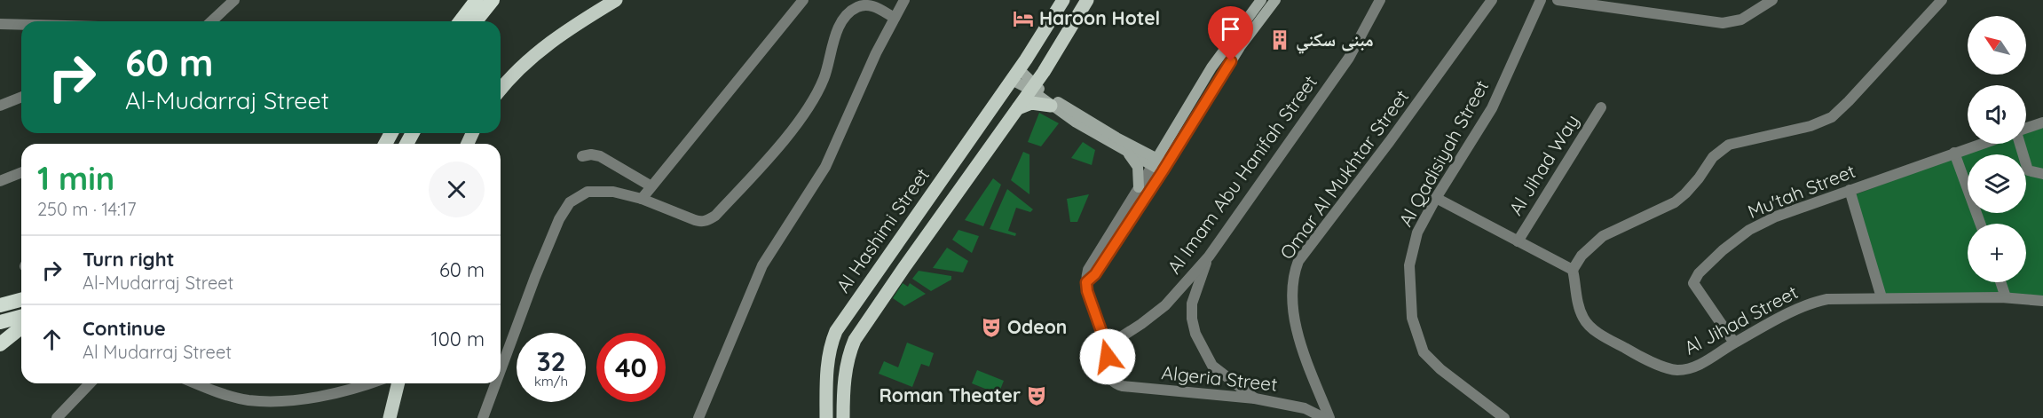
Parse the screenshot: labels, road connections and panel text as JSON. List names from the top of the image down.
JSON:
{
  "streets": {
    "main road": ["Al Hashimi Street"],
    "street": [
      "Al Qadisiyah Street",
      "Al Jihad Way",
      "Al Imam Abu Hanifah Street",
      "Omar Al Mukhtar Street",
      "Mu'tah Street",
      "Al Jihad Street",
      "Algeria Street"
    ]
  },
  "crossings": [
    ["Al Imam Abu Hanifah Street", "Algeria Street"],
    ["Mu'tah Street", "Al Jihad Street"]
  ],
  "places": {
    "hotel": ["Haroon Hotel"],
    "building": ["مبنى سكني"],
    "theatre": ["Odeon", "Roman Theater"]
  },
  "north": "top left",
  "page": {
    "map_buttons": "+",
    "turn": ["60 m", "Al-Mudarraj Street"],
    "heading": ["1 min", "250 m · 14:17"],
    "list": [
      {
        "name": "Turn right",
        "note": "Al-Mudarraj Street",
        "value": "60 m"
      },
      {
        "name": "Continue",
        "note": "Al Mudarraj Street",
        "value": "100 m"
      }
    ],
    "speed": "32 km/h",
    "limit": "40"
  }
}
